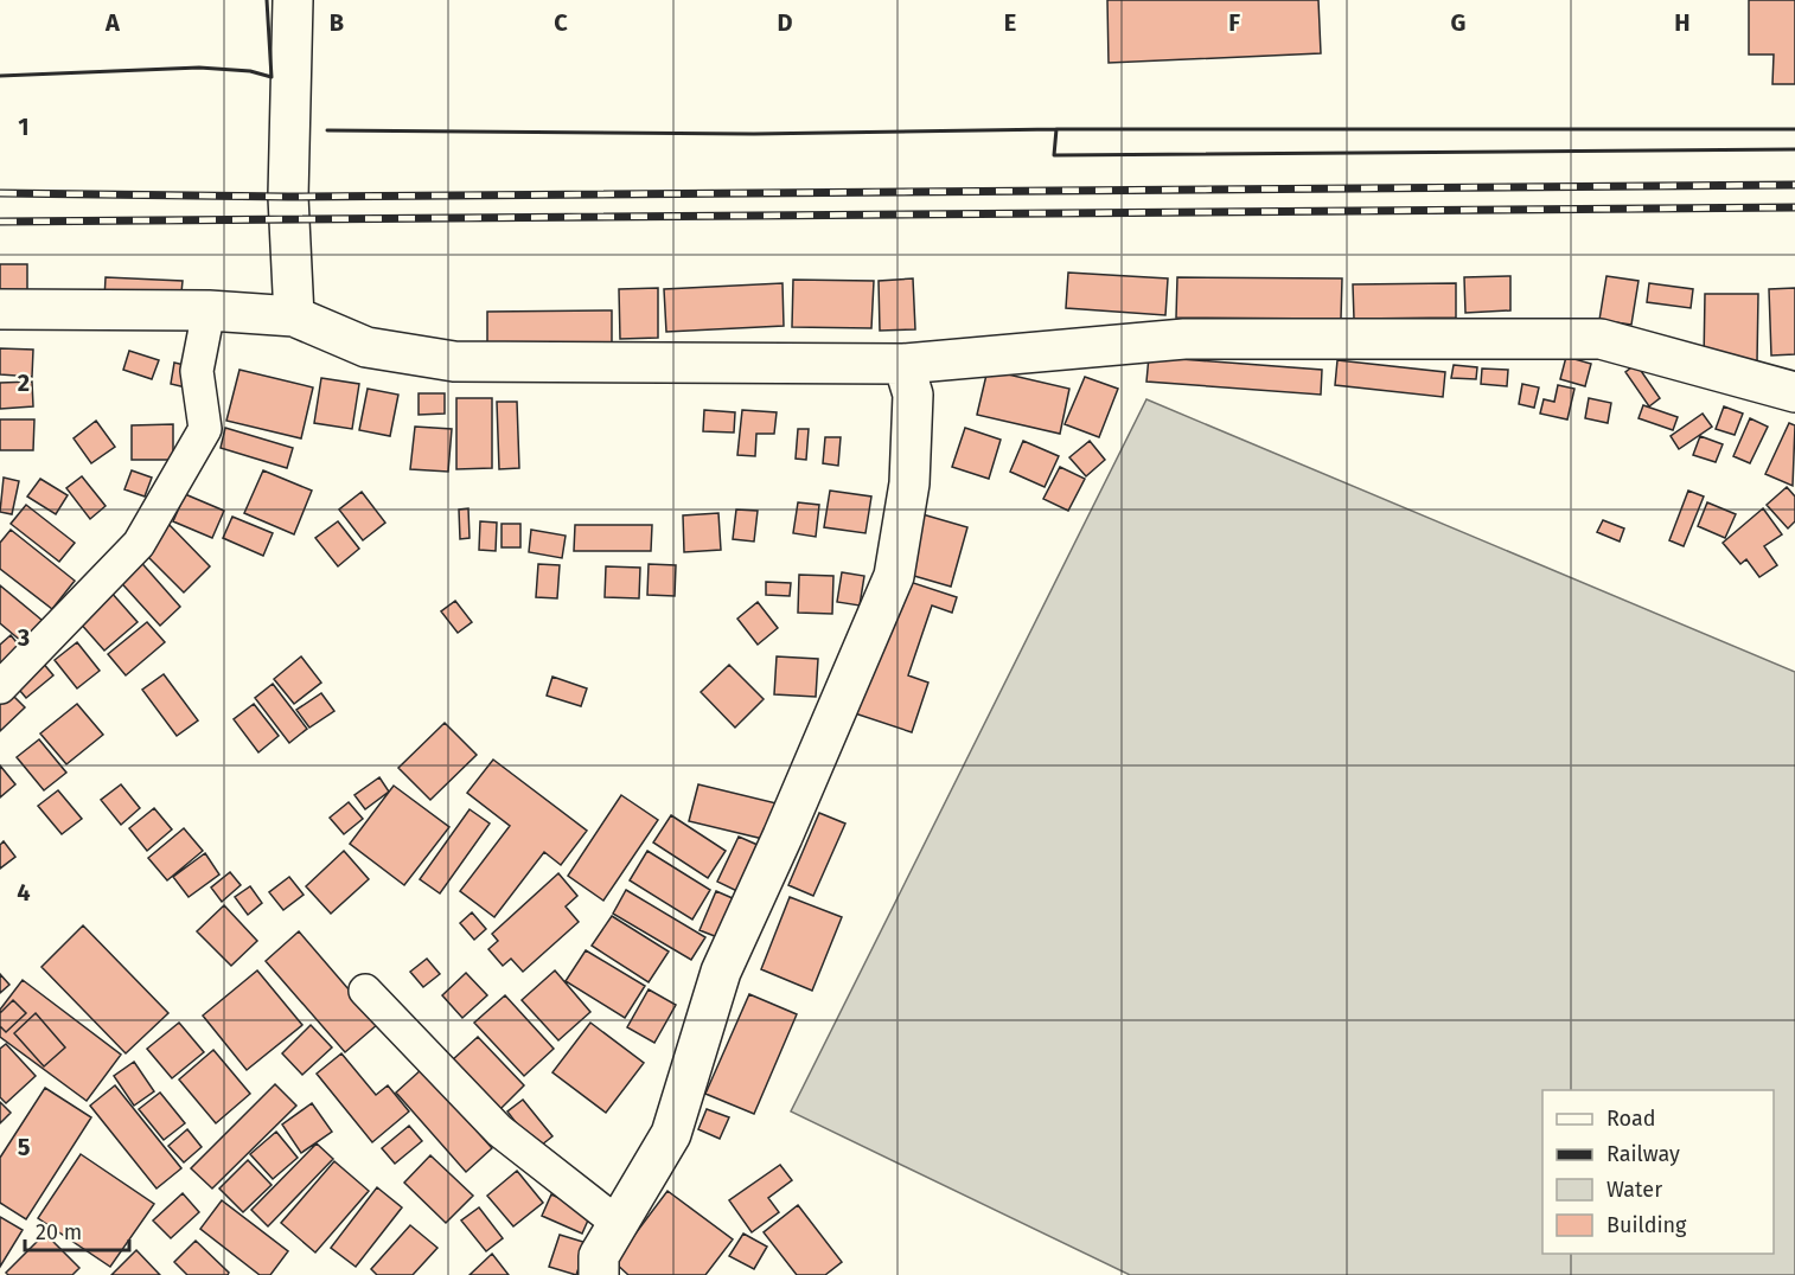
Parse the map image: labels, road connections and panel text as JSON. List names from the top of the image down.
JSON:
{
  "legend": [
    "Road",
    "Railway",
    "Water",
    "Building"
  ],
  "scale_bar": "20 m",
  "grid": {
    "columns": [
      "A",
      "B",
      "C",
      "D",
      "E",
      "F",
      "G",
      "H"
    ],
    "rows": [
      "1",
      "2",
      "3",
      "4",
      "5"
    ]
  }
}
